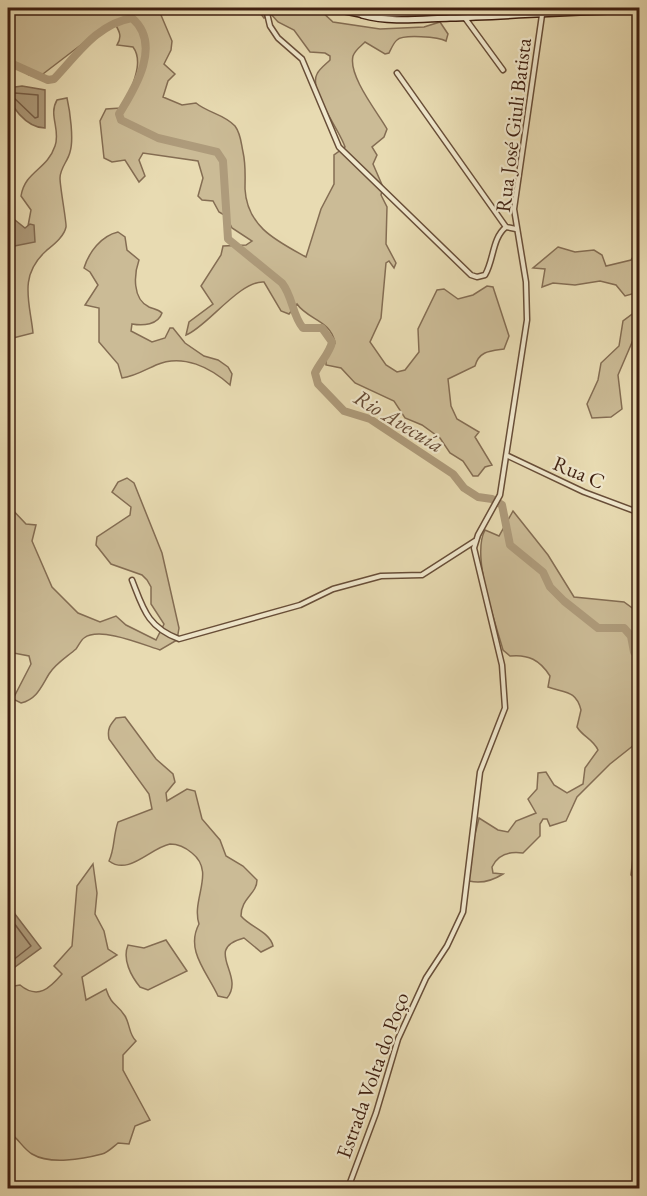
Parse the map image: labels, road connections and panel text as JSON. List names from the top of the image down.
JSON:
{
  "streets": {
    "street": ["Rua José Giuli Batista", "Rua C", "Estrada Volta do Poço"]
  },
  "crossings": [
    ["Rua José Giuli Batista", "Rua C"],
    ["Rua José Giuli Batista", "Estrada Volta do Poço"]
  ],
  "water": ["Rio Avecuía"]
}
